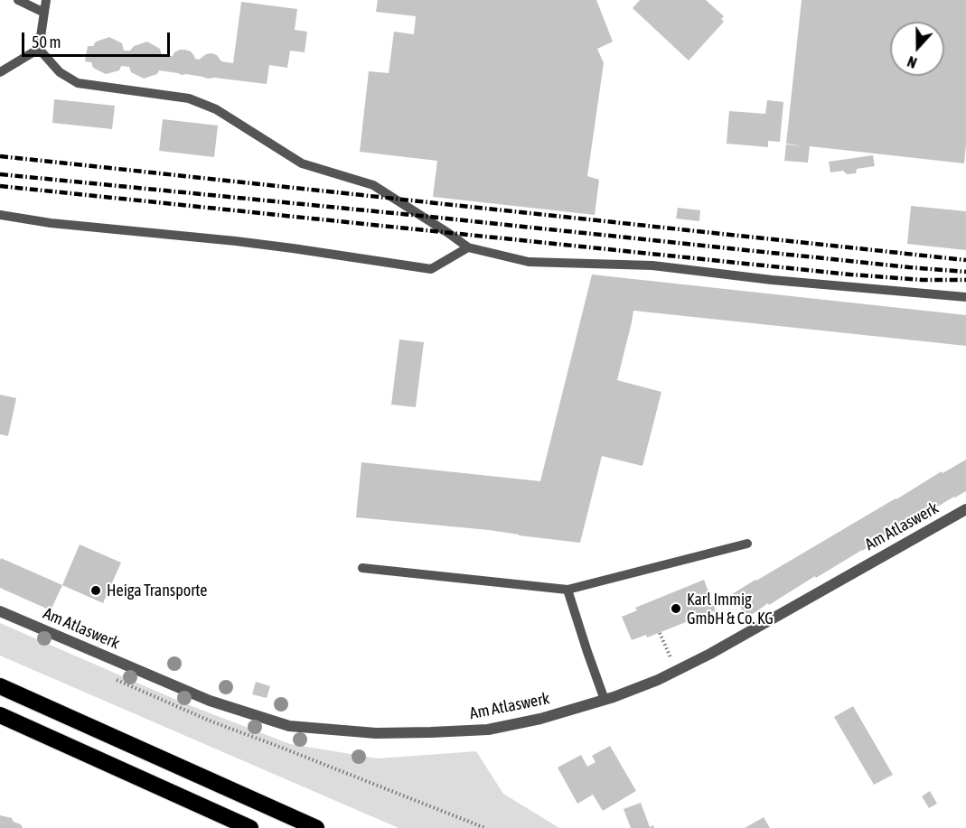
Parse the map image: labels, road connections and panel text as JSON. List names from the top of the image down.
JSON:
{
  "streets": {
    "street": ["Am Atlaswerk"]
  },
  "places": ["Heiga Transporte", "Karl Immig GmbH & Co. KG"],
  "scale_bar": "50 m",
  "north": "bottom"
}
